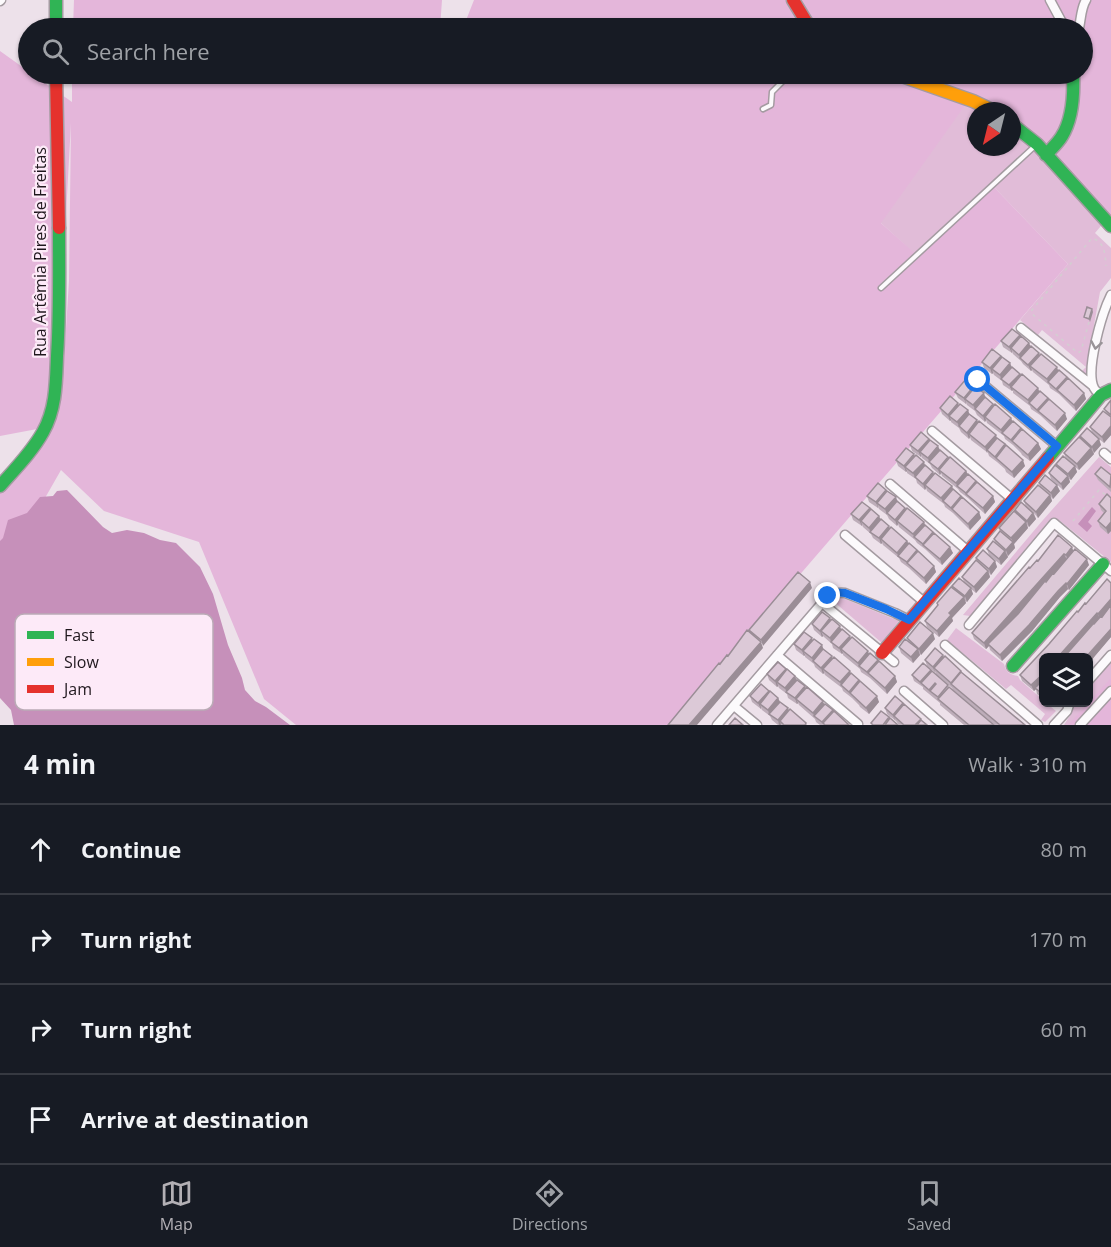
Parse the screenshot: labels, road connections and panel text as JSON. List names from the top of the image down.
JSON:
{
  "streets": {
    "street": ["Rua Artêmia Pires de Freitas"]
  },
  "legend": ["Fast", "Slow", "Jam"],
  "north": "bottom left",
  "page": {
    "search": "Search here",
    "heading": ["4 min", "Walk · 310 m"],
    "list": [
      ["Continue", "80 m"],
      ["Turn right", "170 m"],
      ["Turn right", "60 m"],
      "Arrive at destination"
    ],
    "nav": ["Map", "Directions", "Saved"]
  }
}
